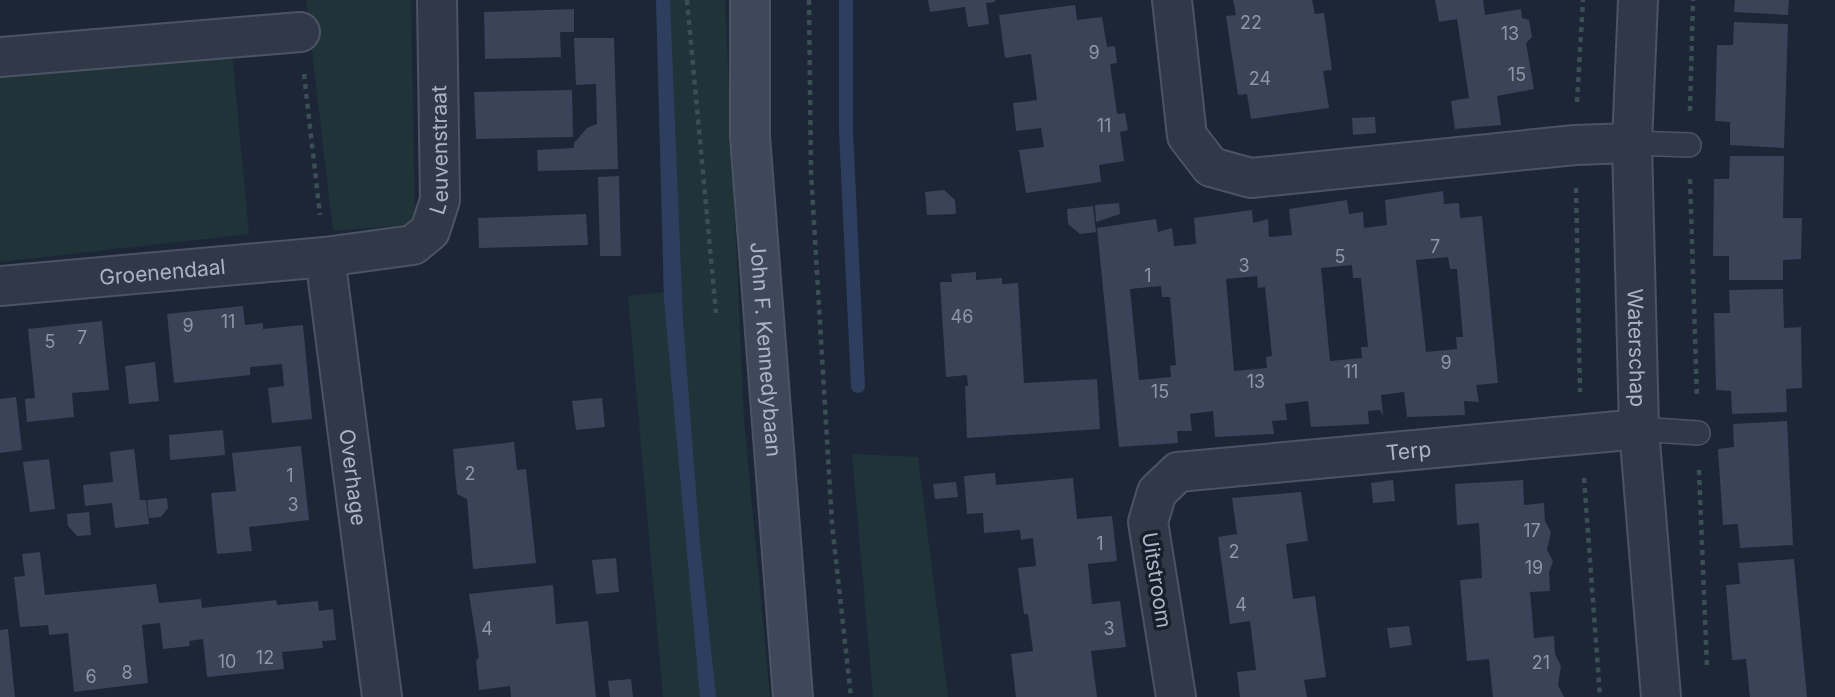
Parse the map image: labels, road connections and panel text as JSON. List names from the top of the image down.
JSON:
{
  "streets": {
    "main road": ["John F. Kennedybaan"],
    "street": [
      "Leuvenstraat",
      "Groenendaal",
      "Waterschap",
      "Terp",
      "Overhage",
      "Uitstroom"
    ]
  },
  "crossings": [
    ["Leuvenstraat", "Groenendaal"],
    ["Leuvenstraat", "Overhage"],
    ["Groenendaal", "Overhage"],
    ["Waterschap", "Terp"],
    ["Terp", "Uitstroom"]
  ],
  "house_numbers": [
    "22",
    "13",
    "9",
    "15",
    "24",
    "11",
    "7",
    "5",
    "3",
    "1",
    "46",
    "11",
    "9",
    "7",
    "5",
    "9",
    "11",
    "13",
    "15",
    "2",
    "1",
    "3",
    "17",
    "1",
    "2",
    "19",
    "4",
    "4",
    "3",
    "12",
    "10",
    "21",
    "8",
    "6"
  ]
}
